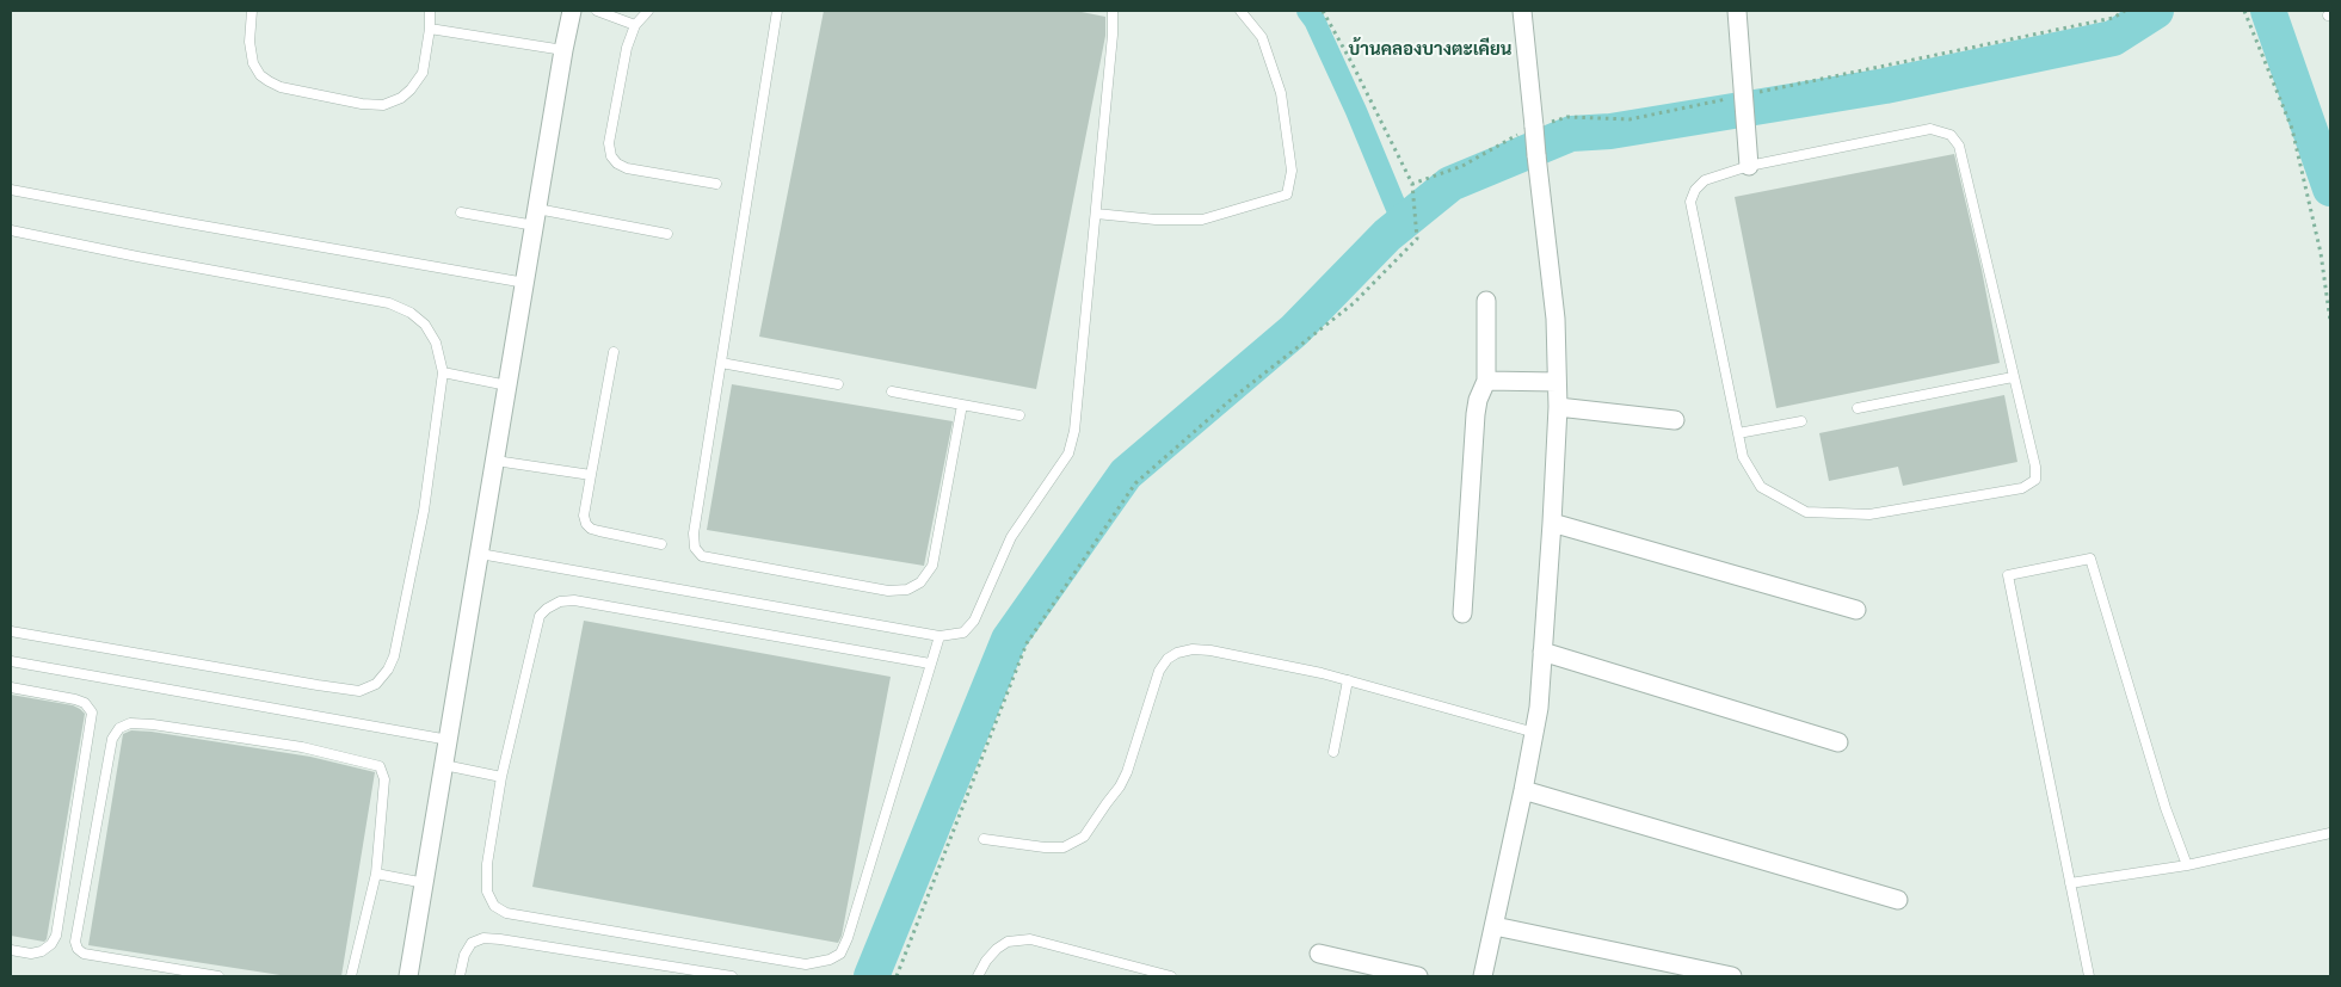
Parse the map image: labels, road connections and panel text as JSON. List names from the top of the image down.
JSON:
{
  "districts": ["บ้านคลองบางตะเคียน"]
}
